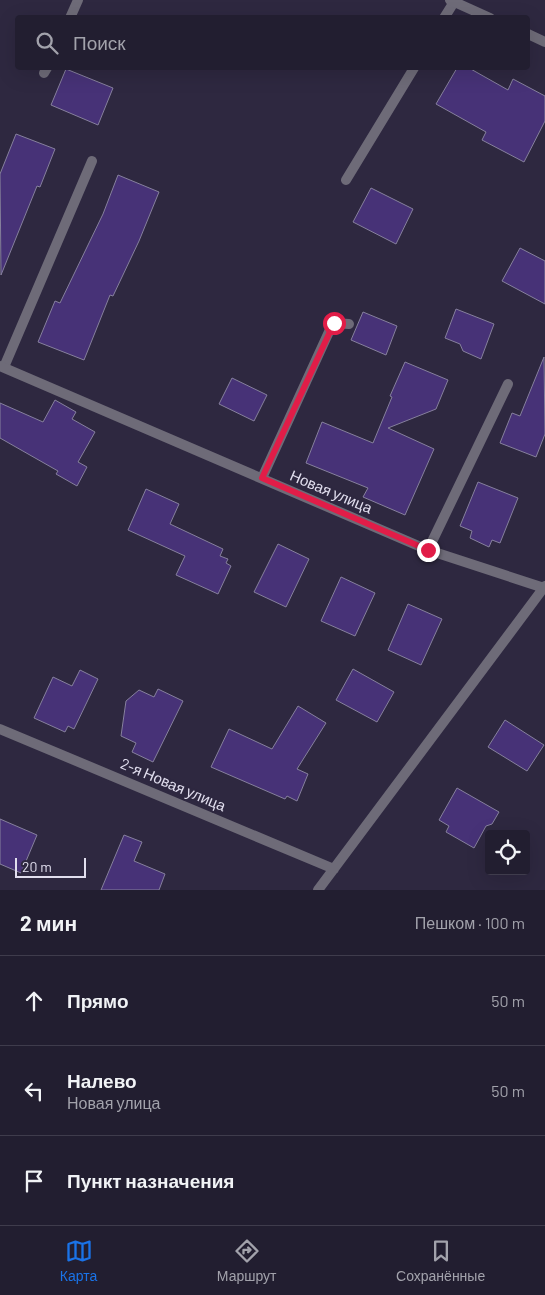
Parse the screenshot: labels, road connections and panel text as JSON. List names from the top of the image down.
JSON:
{
  "streets": {
    "street": ["Новая улица", "2-я Новая улица"]
  },
  "scale_bar": "20 m",
  "page": {
    "search": "Поиск",
    "scale": "20 m",
    "heading": ["2 мин", "Пешком · 100 m"],
    "list": [
      ["Прямо", "50 m"],
      ["Налево", "Новая улица", "50 m"],
      "Пункт назначения"
    ],
    "nav": ["Карта", "Маршрут", "Сохранённые"]
  }
}
